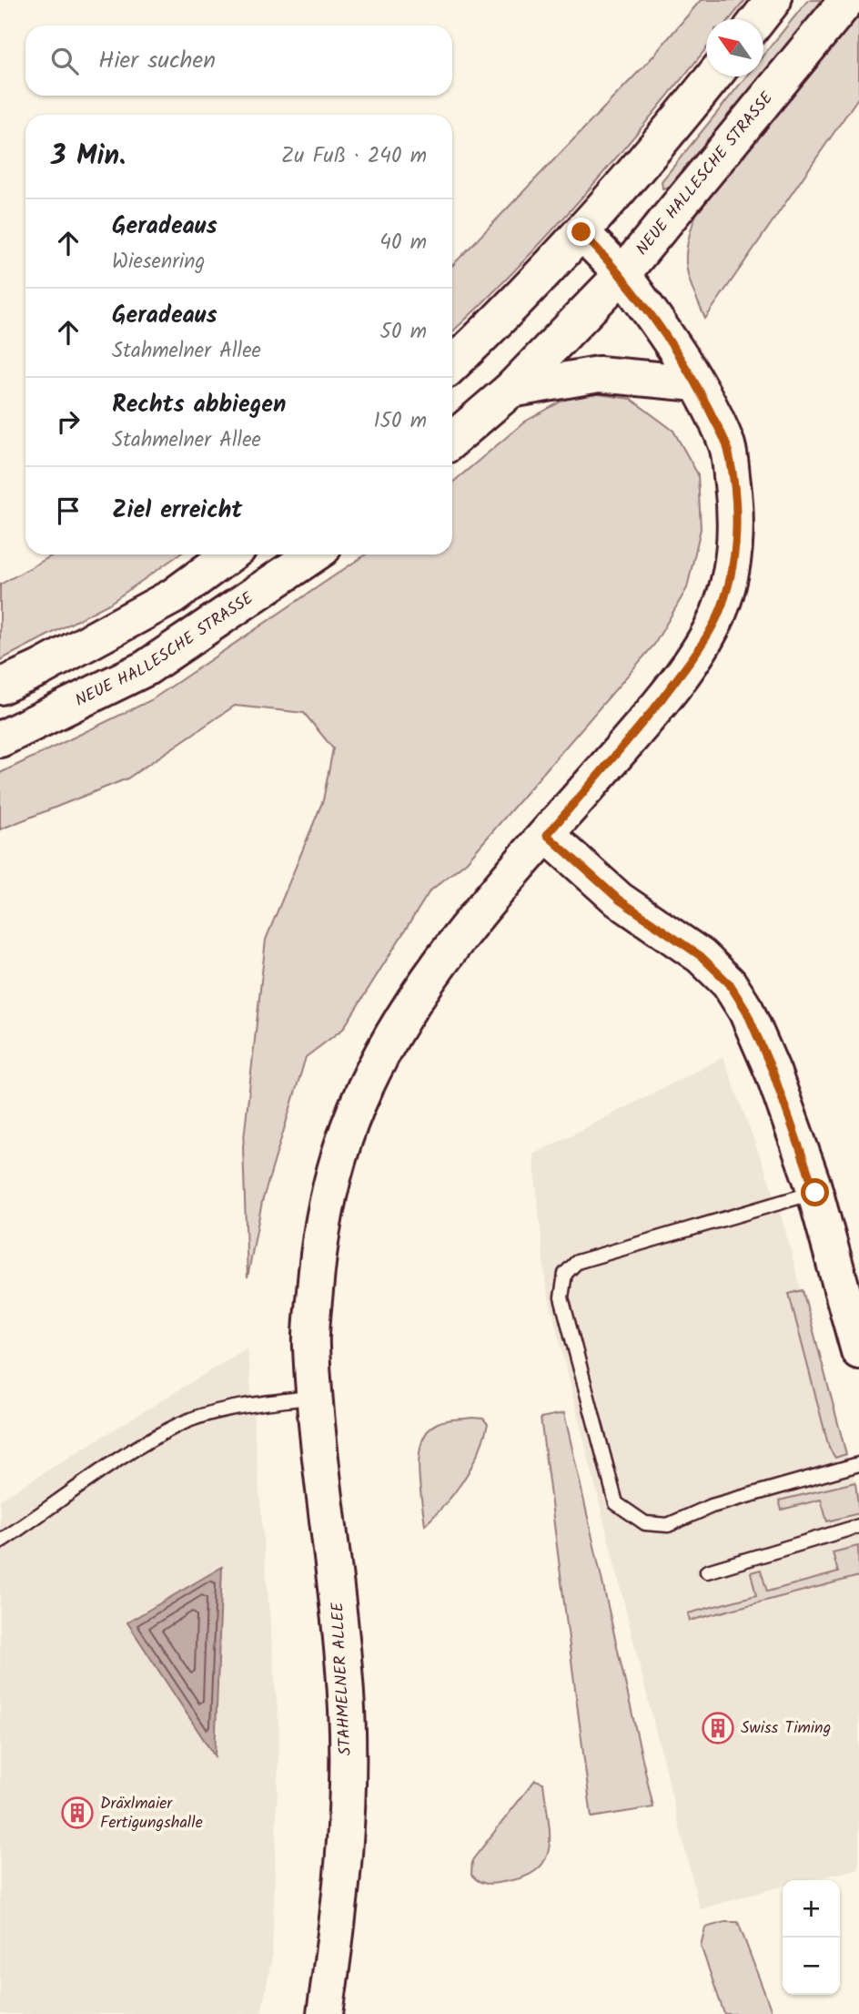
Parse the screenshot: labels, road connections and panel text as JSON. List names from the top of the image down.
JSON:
{
  "streets": {
    "street": ["NEUE HALLESCHE STRASSE", "STAHMELNER ALLEE"]
  },
  "places": {
    "building": ["Swiss Timing", "Dräxlmaier Fertigungshalle"]
  },
  "north": "top left",
  "page": {
    "search": "Hier suchen",
    "heading": ["3 Min.", "Zu Fuß · 240 m"],
    "list": [
      ["Geradeaus", "Wiesenring", "40 m"],
      ["Geradeaus", "Stahmelner Allee", "50 m"],
      ["Rechts abbiegen", "Stahmelner Allee", "150 m"],
      "Ziel erreicht"
    ],
    "map_buttons": ["+", "−"]
  }
}
